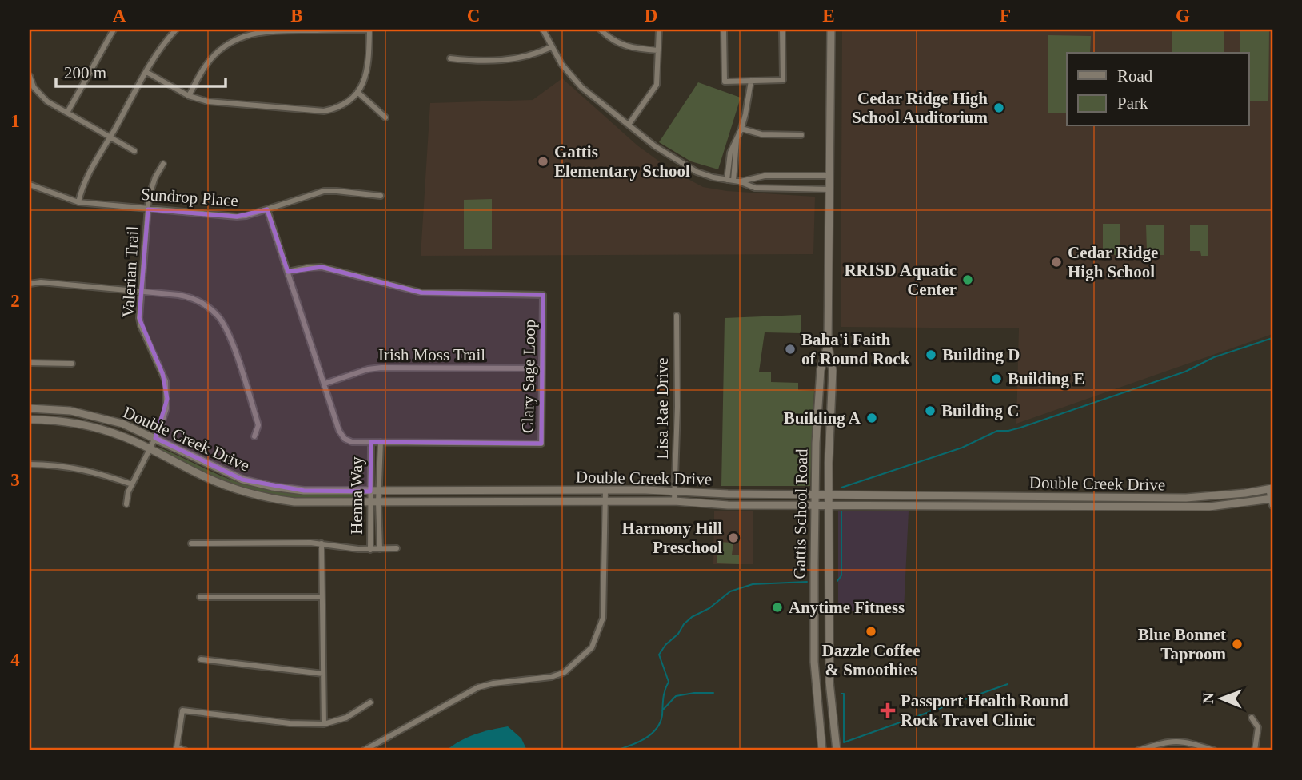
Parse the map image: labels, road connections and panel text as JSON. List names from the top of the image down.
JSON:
{
  "streets": {
    "street": [
      "Sundrop Place",
      "Valerian Trail",
      "Irish Moss Trail",
      "Clary Sage Loop",
      "Lisa Rae Drive",
      "Double Creek Drive",
      "Henna Way",
      "Gattis School Road"
    ]
  },
  "crossings": [
    ["Sundrop Place", "Valerian Trail"],
    ["Sundrop Place", "Clary Sage Loop"],
    ["Valerian Trail", "Double Creek Drive"],
    ["Irish Moss Trail", "Clary Sage Loop"],
    ["Clary Sage Loop", "Henna Way"],
    ["Lisa Rae Drive", "Double Creek Drive"],
    ["Double Creek Drive", "Henna Way"],
    ["Double Creek Drive", "Gattis School Road"]
  ],
  "places": {
    "other": [
      "Cedar Ridge High School Auditorium",
      "Gattis Elementary School",
      "Cedar Ridge High School",
      "RRISD Aquatic Center",
      "Baha'i Faith of Round Rock",
      "Building D",
      "Building E",
      "Building C",
      "Building A",
      "Harmony Hill Preschool",
      "Anytime Fitness",
      "Dazzle Coffee & Smoothies",
      "Blue Bonnet Taproom"
    ],
    "health": ["Passport Health Round Rock Travel Clinic"]
  },
  "legend": ["Road", "Park"],
  "scale_bar": "200 m",
  "north": "left",
  "grid": {
    "columns": [
      "A",
      "B",
      "C",
      "D",
      "E",
      "F",
      "G"
    ],
    "rows": [
      "1",
      "2",
      "3",
      "4"
    ]
  }
}
